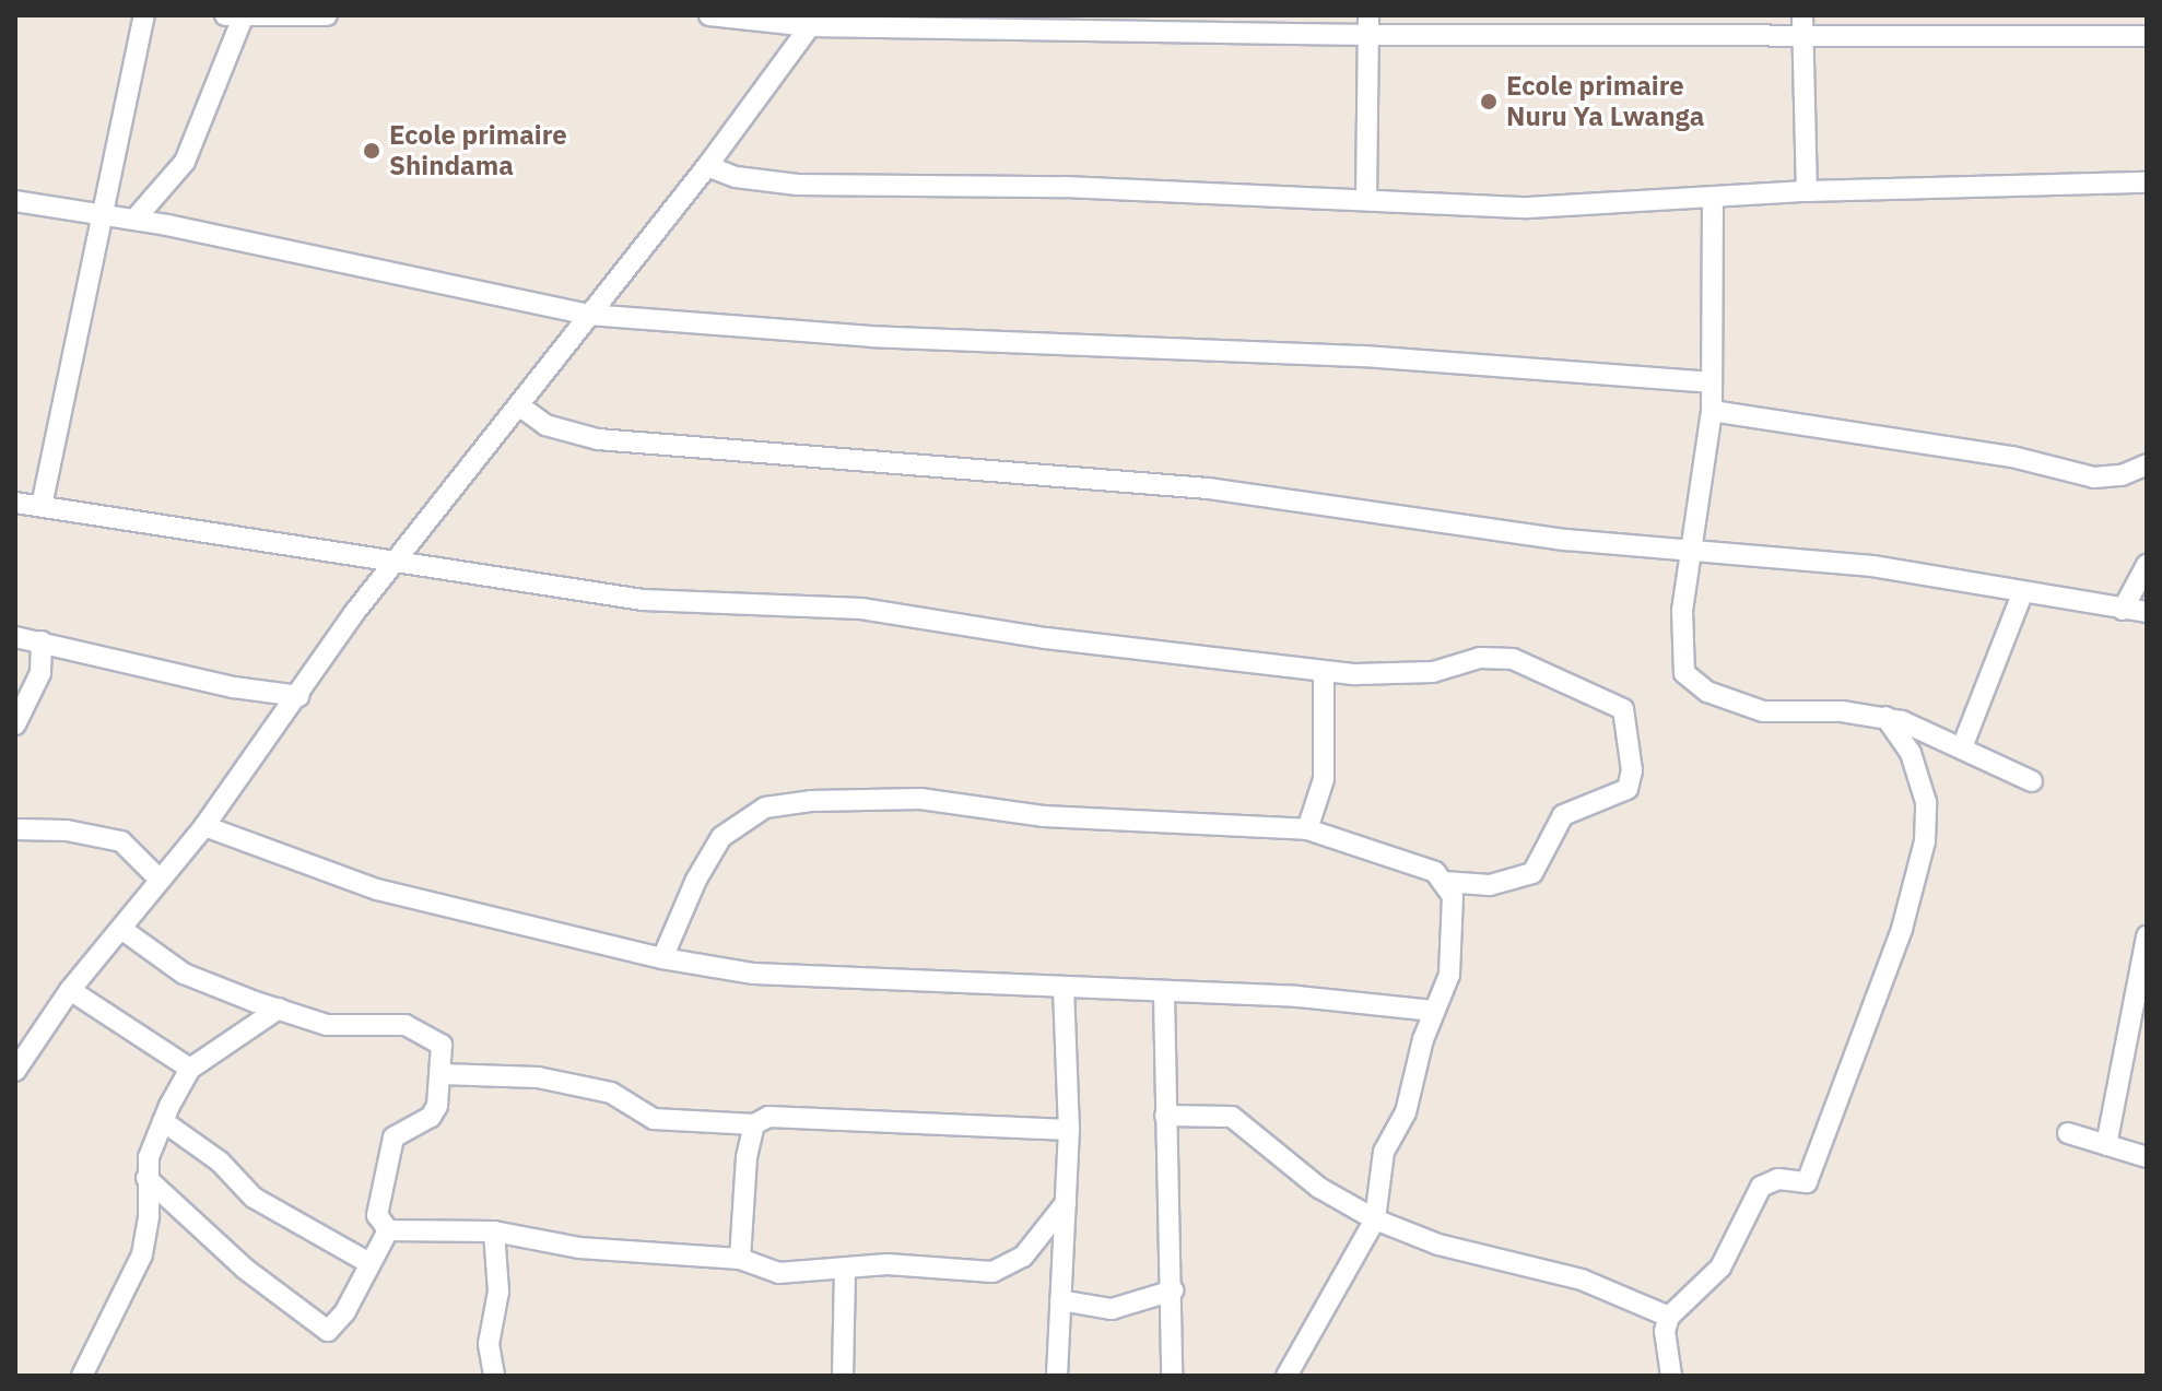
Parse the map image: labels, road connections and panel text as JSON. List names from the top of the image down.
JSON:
{
  "places": ["Ecole primaire Nuru Ya Lwanga", "Ecole primaire Shindama"]
}
